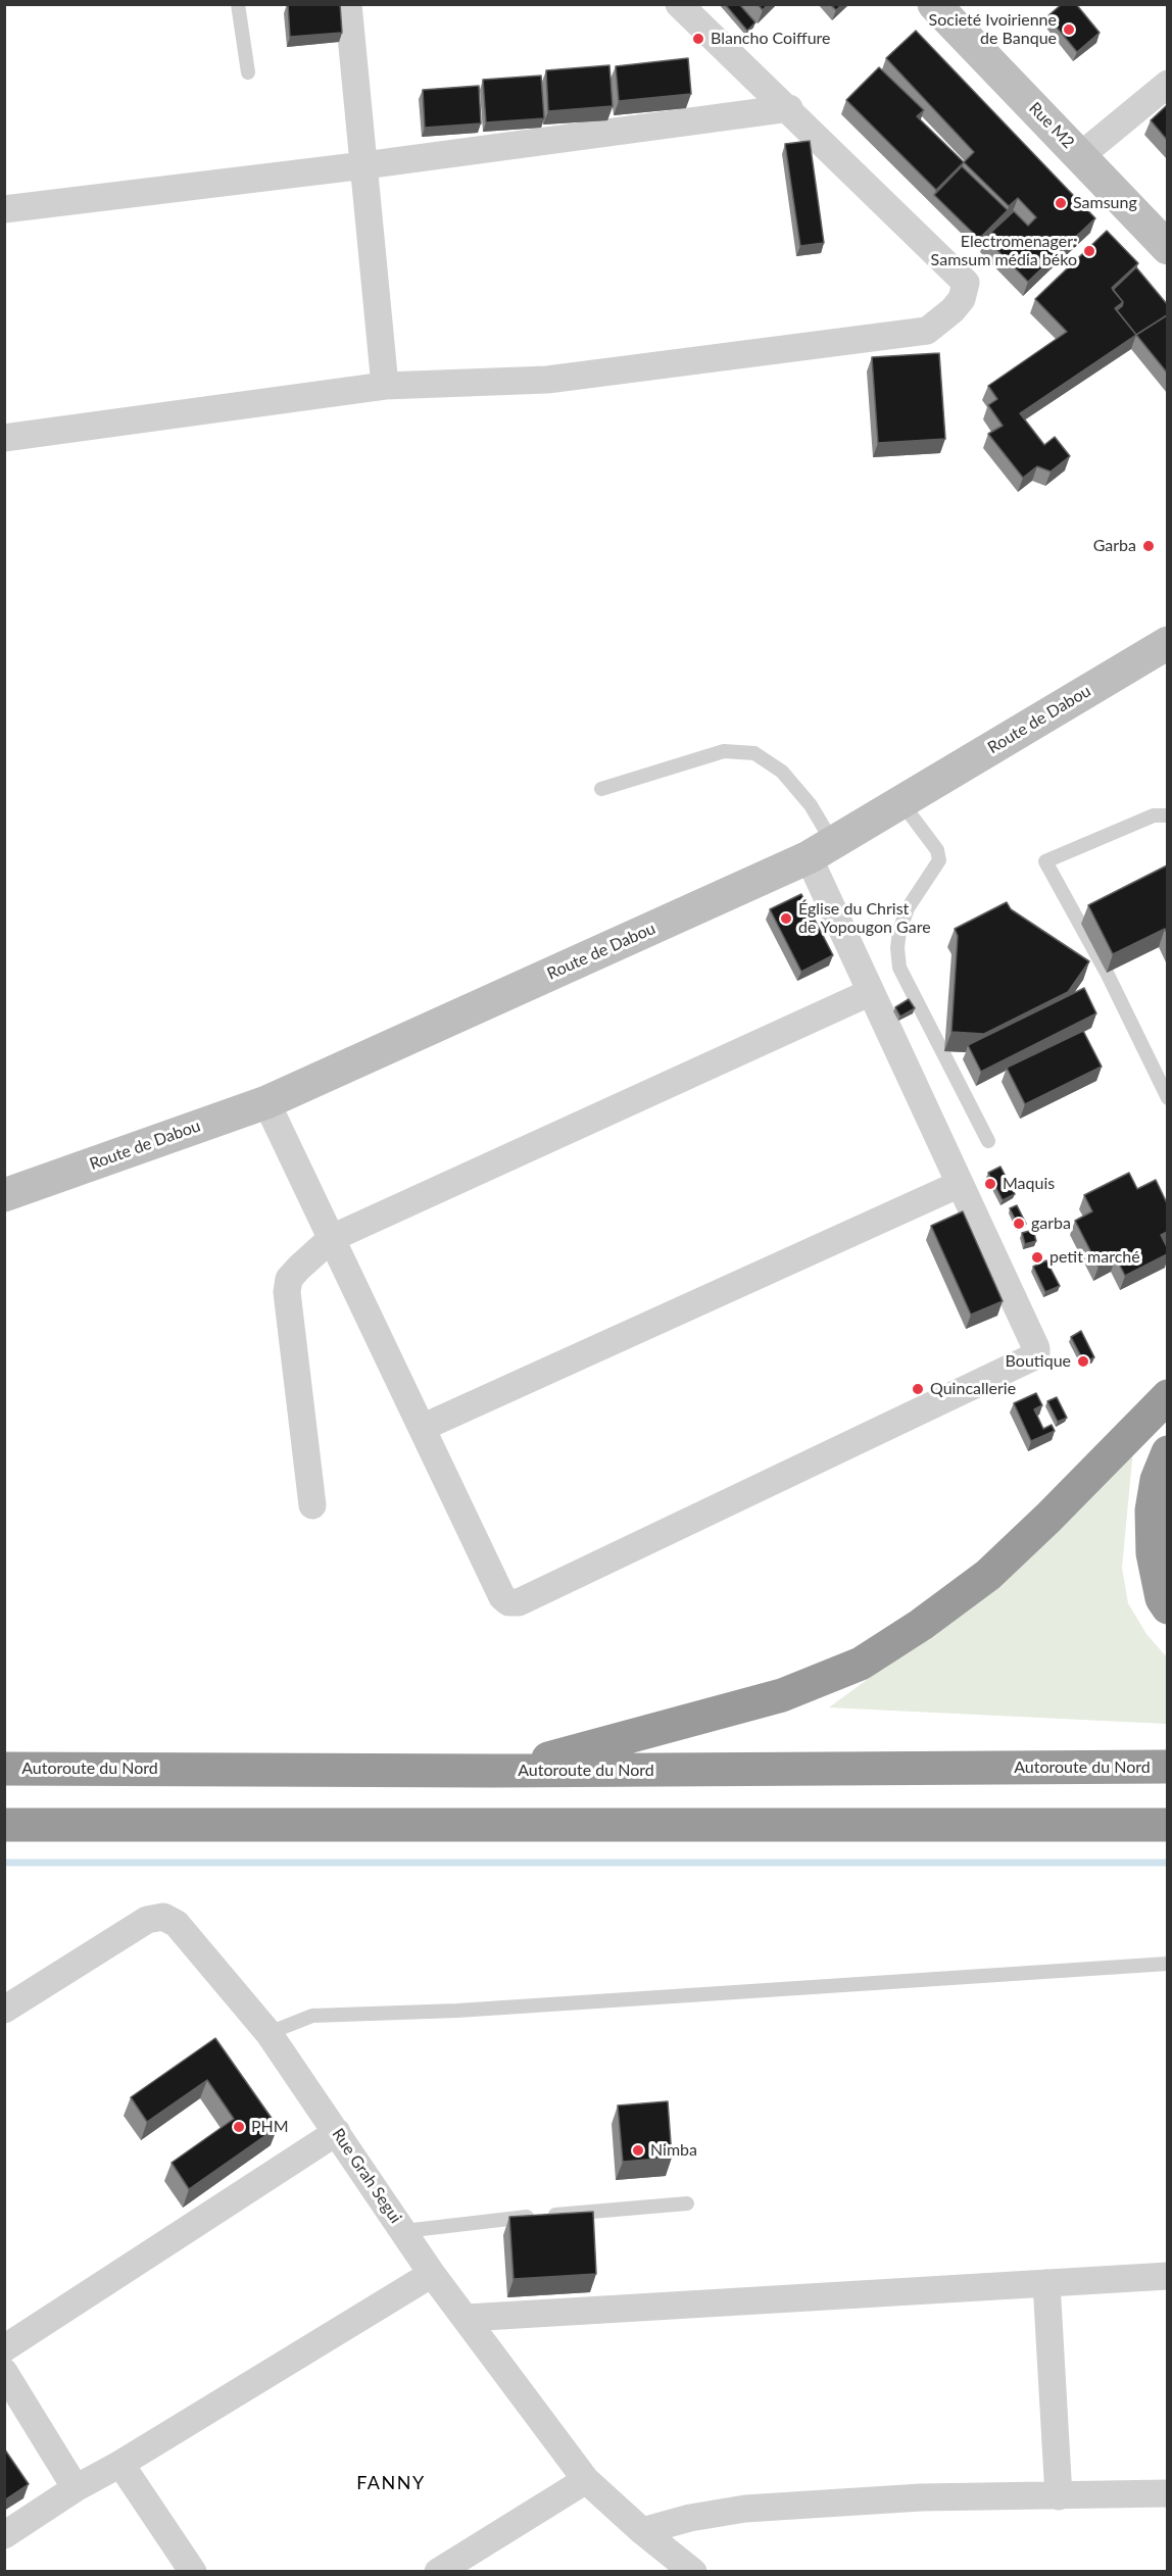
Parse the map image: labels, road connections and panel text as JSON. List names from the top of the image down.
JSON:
{
  "streets": {
    "highway": ["Autoroute du Nord"],
    "street": ["Rue M2", "Route de Dabou", "Rue Grah Segui"]
  },
  "districts": ["FANNY"],
  "places": [
    "Societé Ivoirienne de Banque",
    "Blancho Coiffure",
    "Samsung",
    "Electromenager: Samsum média béko",
    "Garba",
    "Église du Christ de Yopougon Gare",
    "Maquis",
    "garba",
    "petit marché",
    "Boutique",
    "Quincallerie",
    "PHM",
    "Nimba"
  ]
}
